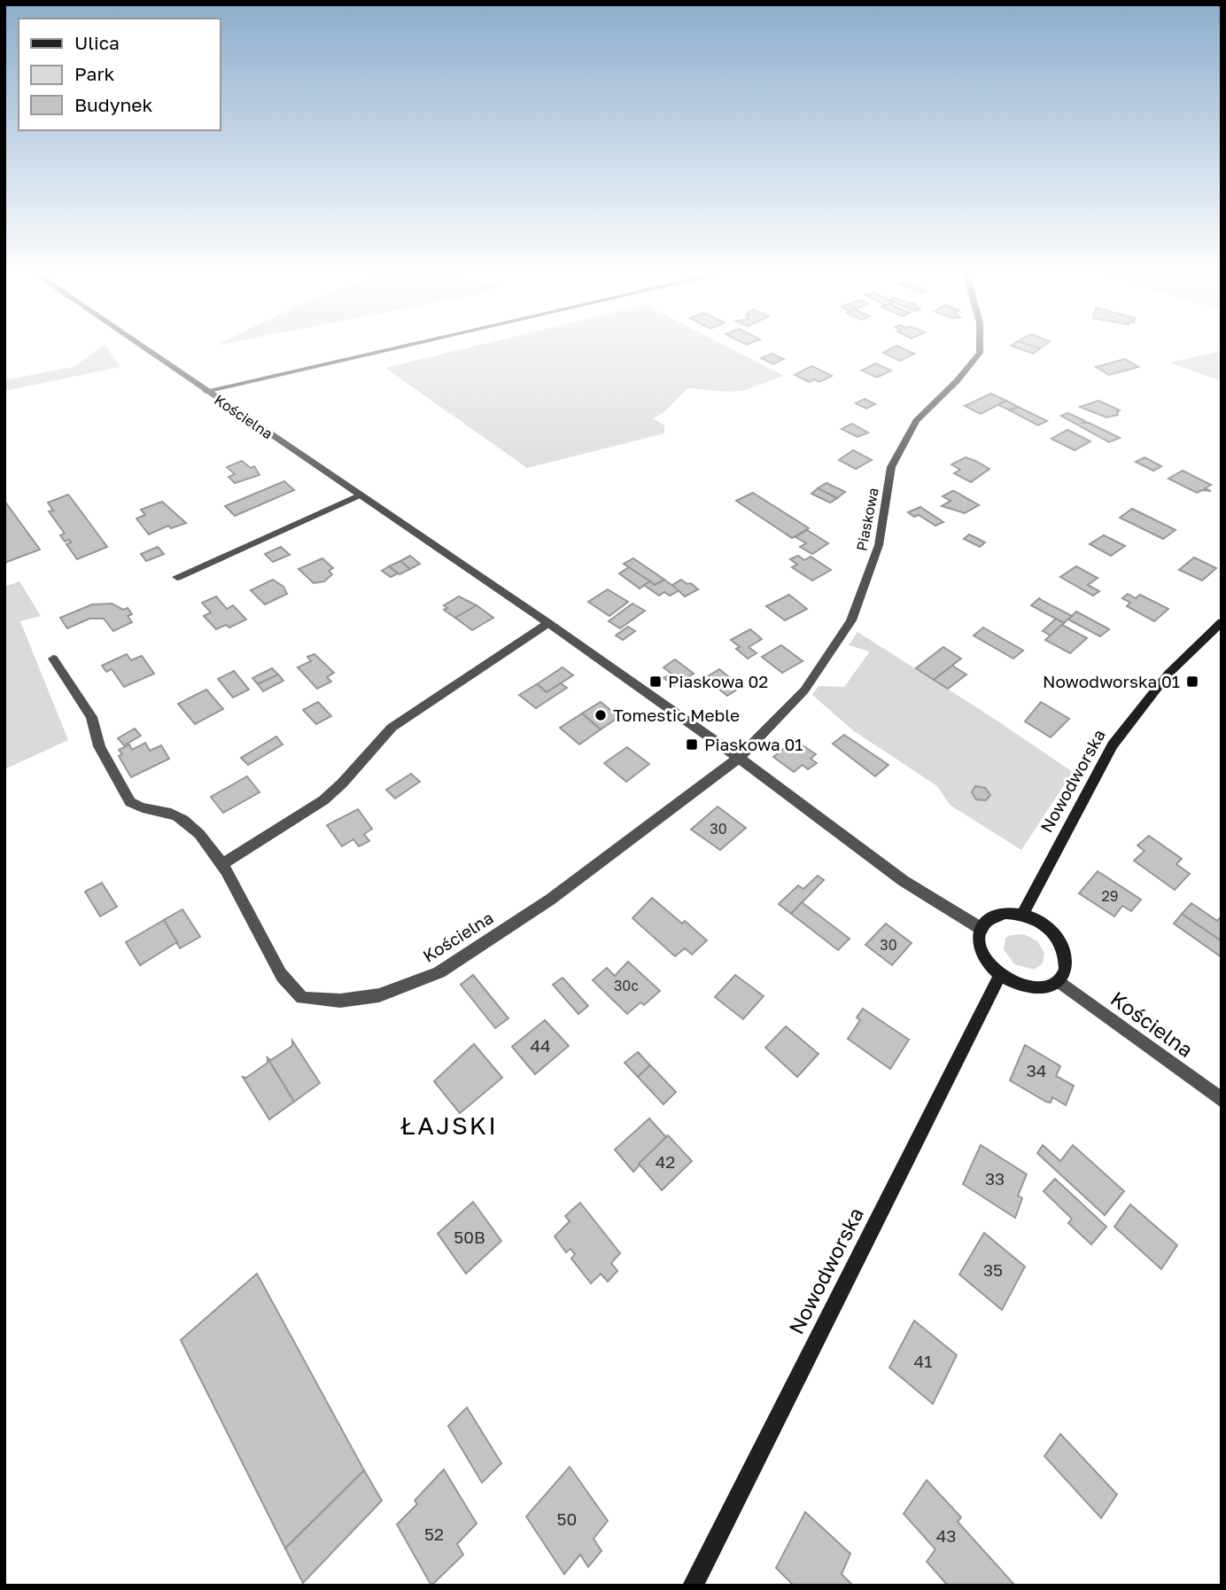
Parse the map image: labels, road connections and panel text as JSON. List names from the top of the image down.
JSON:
{
  "streets": {
    "main road": ["Nowodworska"],
    "street": ["Kościelna", "Piaskowa"]
  },
  "crossings": [
    ["Kościelna", "Piaskowa"],
    ["Kościelna", "Nowodworska"]
  ],
  "districts": ["ŁAJSKI"],
  "places": {
    "transit": ["Piaskowa 02", "Nowodworska 01", "Piaskowa 01"],
    "other": ["Tomestic Meble"]
  },
  "house_numbers": [
    "30",
    "29",
    "30",
    "30c",
    "44",
    "34",
    "42",
    "33",
    "50B",
    "35",
    "41",
    "50",
    "52",
    "43"
  ],
  "legend": ["Ulica", "Park", "Budynek"]
}
